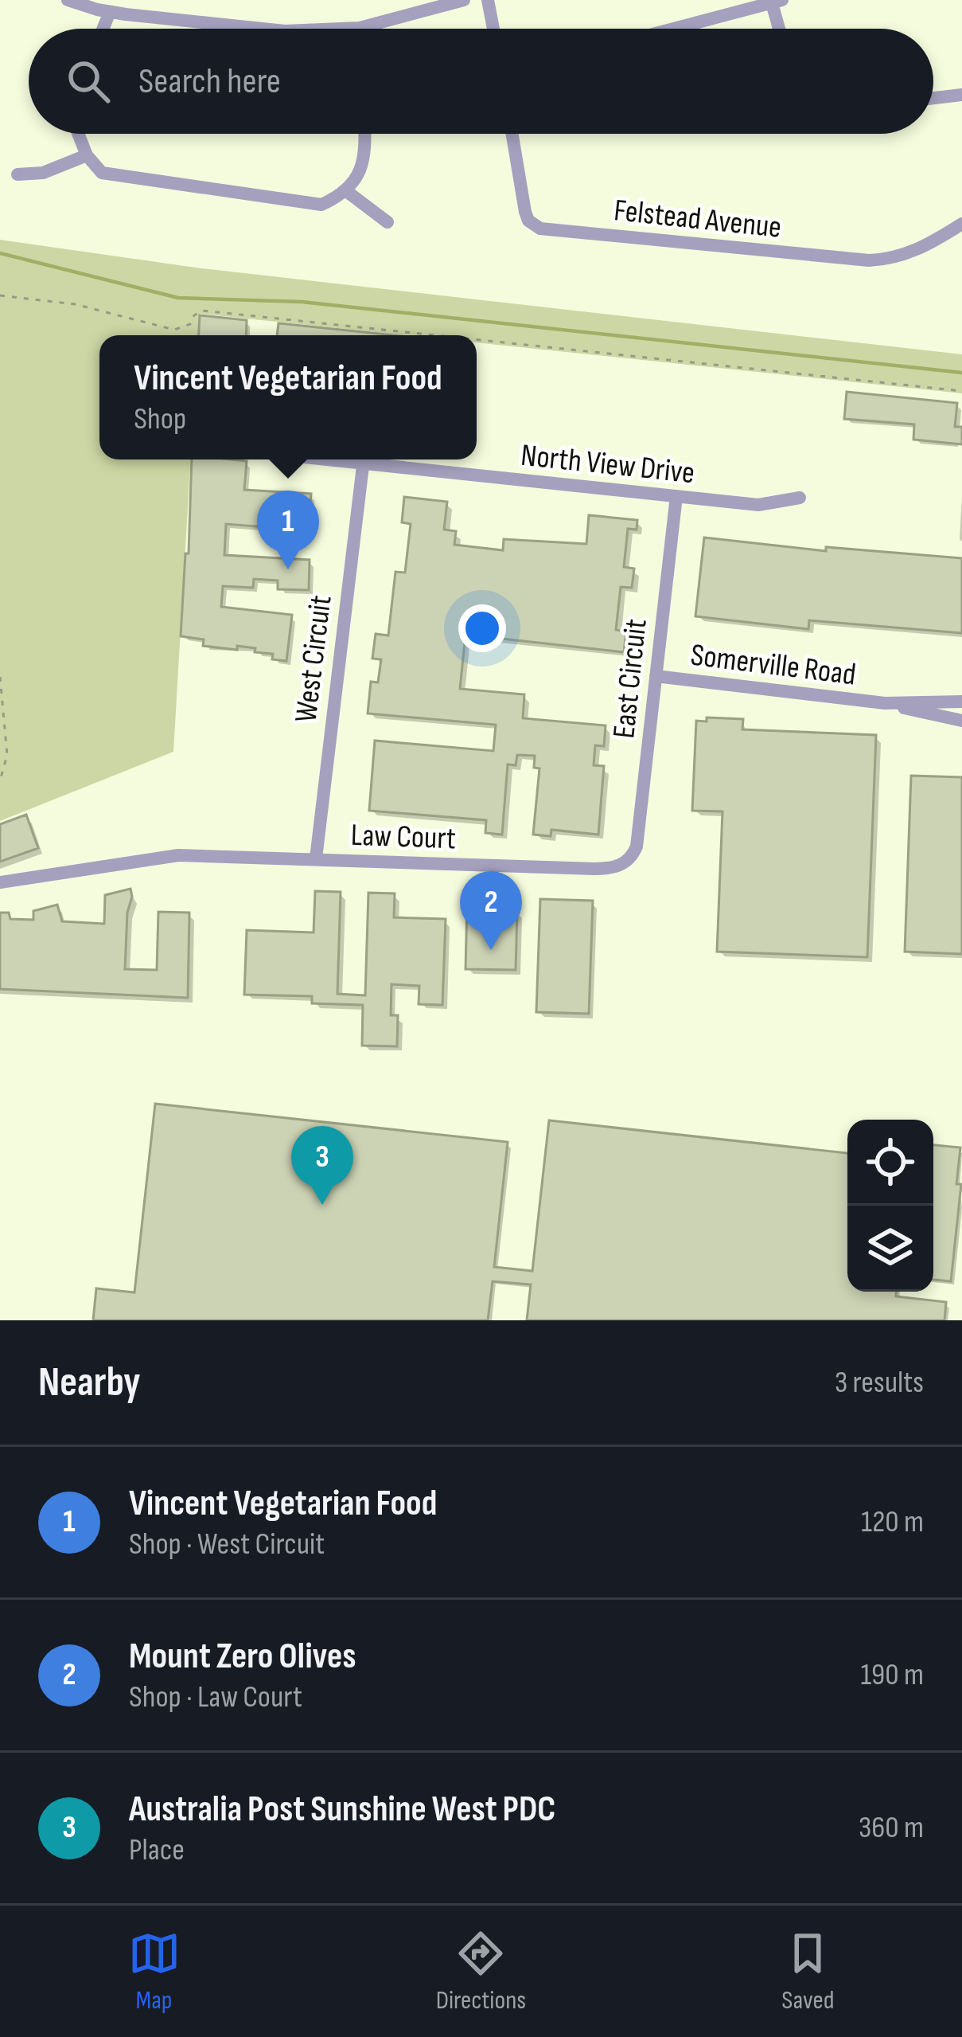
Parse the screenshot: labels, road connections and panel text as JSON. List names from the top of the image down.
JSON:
{
  "streets": {
    "street": [
      "Felstead Avenue",
      "North View Drive",
      "West Circuit",
      "Somerville Road",
      "East Circuit",
      "Law Court"
    ]
  },
  "crossings": [
    ["North View Drive", "West Circuit"],
    ["North View Drive", "East Circuit"],
    ["West Circuit", "Law Court"],
    ["Somerville Road", "East Circuit"],
    ["East Circuit", "Law Court"]
  ],
  "page": {
    "search": "Search here",
    "popup": ["Vincent Vegetarian Food", "Shop"],
    "pins": ["1", "2", "3"],
    "heading": ["Nearby", "3 results"],
    "list": [
      {
        "mark": "1",
        "name": "Vincent Vegetarian Food",
        "note": "Shop · West Circuit",
        "value": "120 m"
      },
      {
        "mark": "2",
        "name": "Mount Zero Olives",
        "note": "Shop · Law Court",
        "value": "190 m"
      },
      {
        "mark": "3",
        "name": "Australia Post Sunshine West PDC",
        "note": "Place",
        "value": "360 m"
      }
    ],
    "nav": ["Map", "Directions", "Saved"]
  }
}
